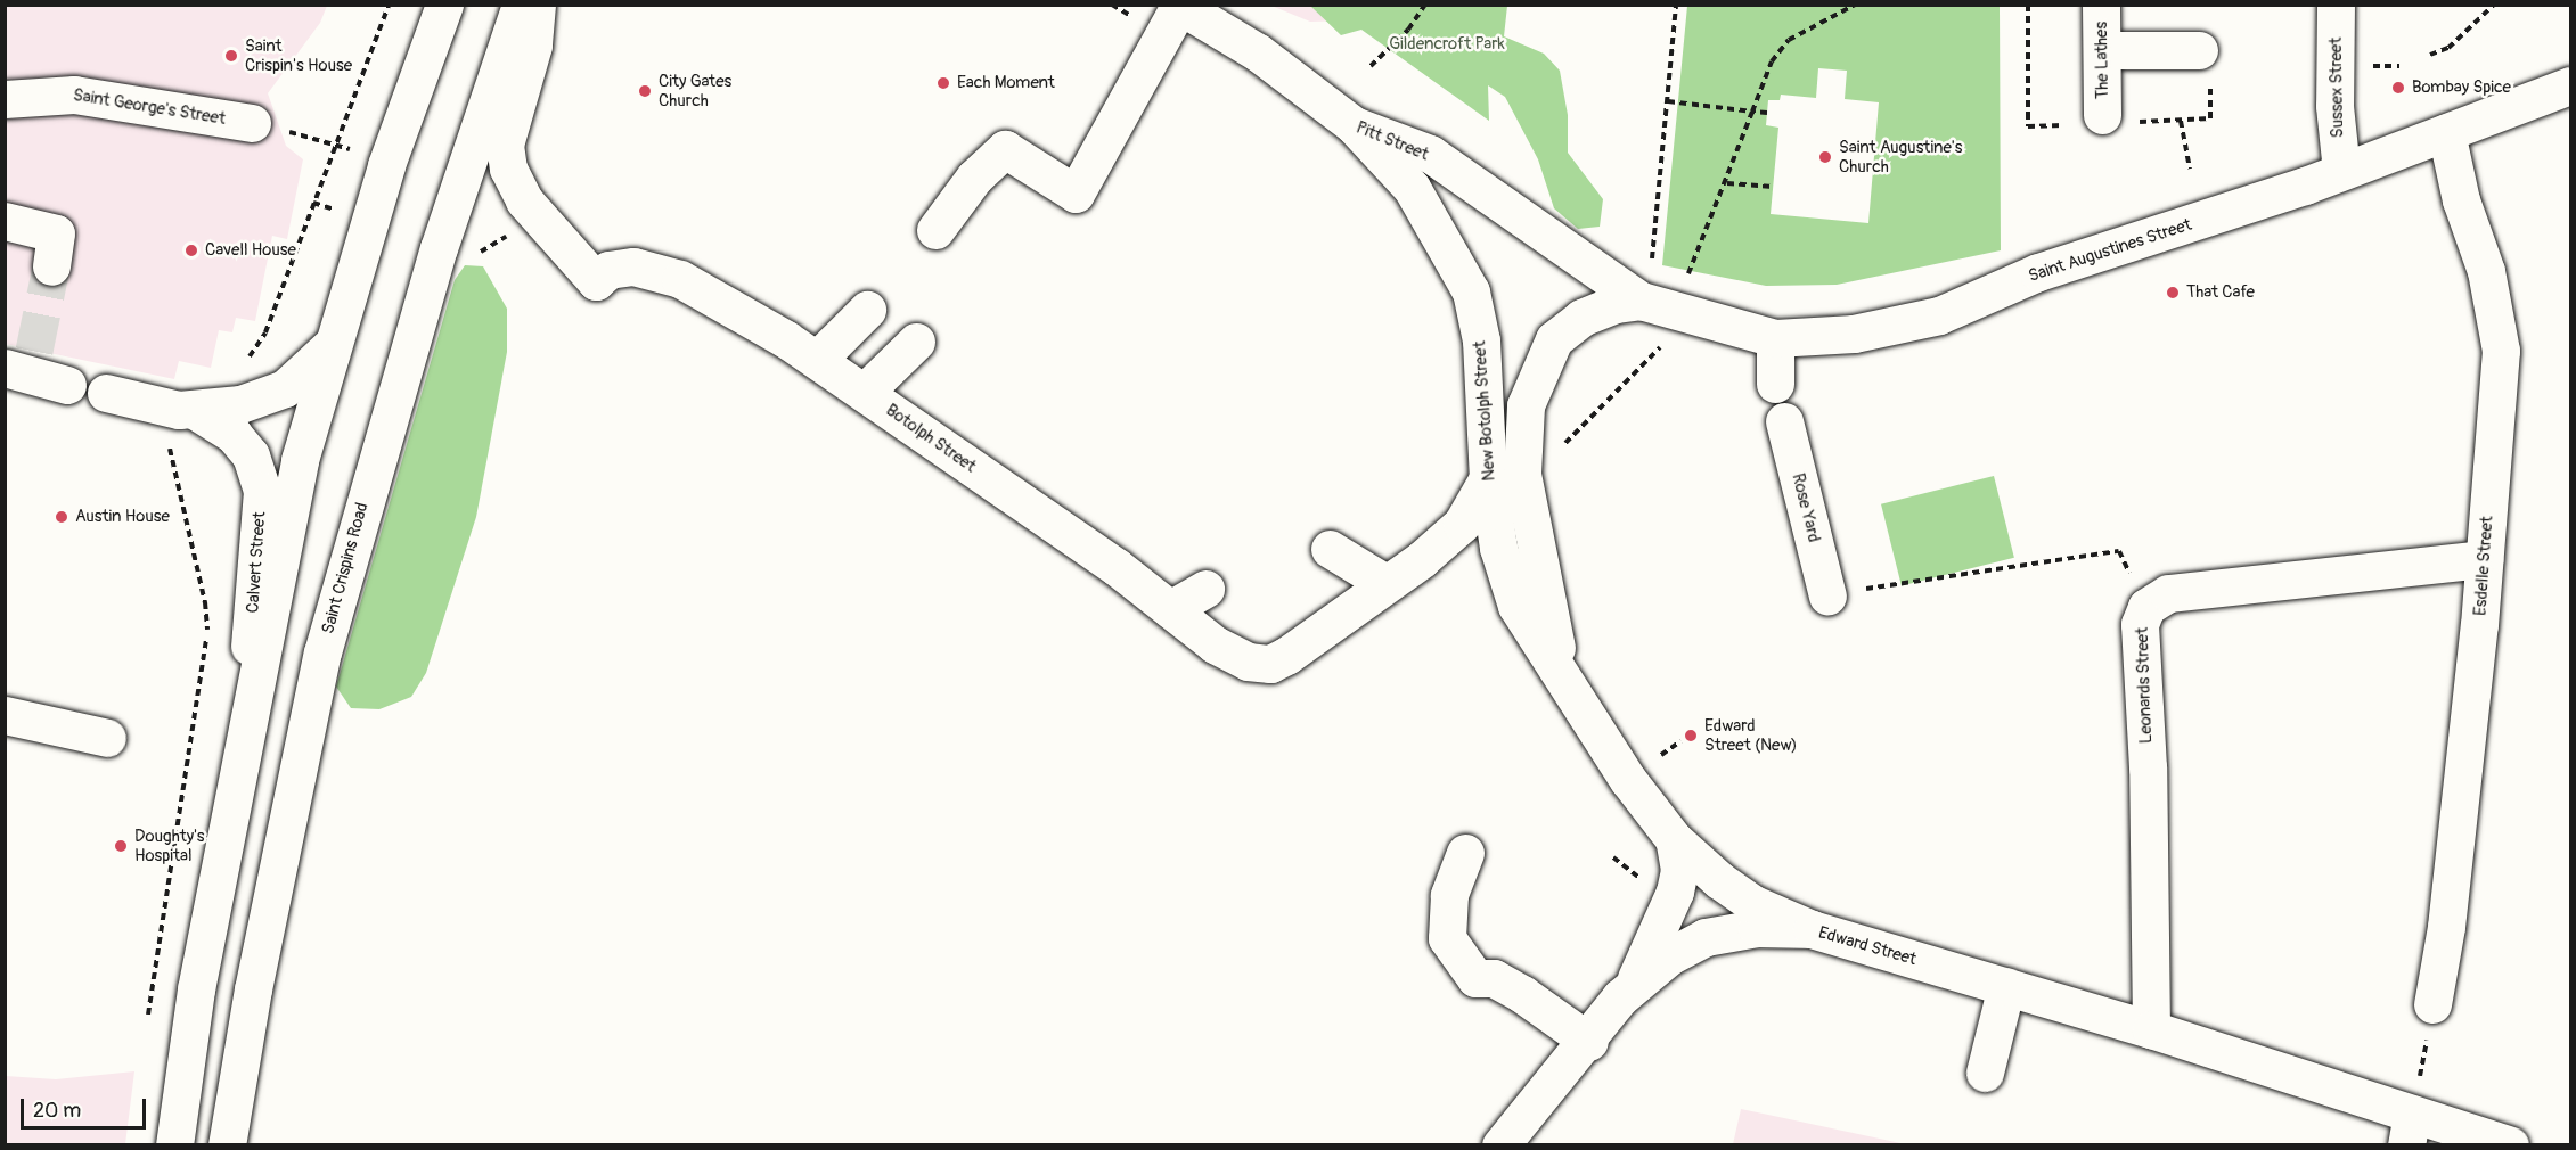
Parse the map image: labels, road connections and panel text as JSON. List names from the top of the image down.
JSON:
{
  "streets": {
    "main road": [
      "The Lathes",
      "Sussex Street",
      "Saint George's Street",
      "Pitt Street",
      "Saint Augustines Street",
      "New Botolph Street",
      "Botolph Street",
      "Rose Yard",
      "Calvert Street",
      "Esdelle Street",
      "Saint Crispins Road",
      "Leonards Street",
      "Edward Street"
    ]
  },
  "crossings": [
    ["Sussex Street", "Saint Augustines Street"],
    ["Pitt Street", "Saint Augustines Street"],
    ["Pitt Street", "New Botolph Street"],
    ["Saint Augustines Street", "New Botolph Street"],
    ["Saint Augustines Street", "Esdelle Street"],
    ["New Botolph Street", "Botolph Street"],
    ["New Botolph Street", "Edward Street"],
    ["Esdelle Street", "Leonards Street"],
    ["Leonards Street", "Edward Street"]
  ],
  "parks": ["Gildencroft Park"],
  "places": [
    "Saint Crispin's House",
    "Each Moment",
    "Bombay Spice",
    "City Gates Church",
    "Saint Augustine's Church",
    "Cavell House",
    "That Cafe",
    "Austin House",
    "Edward Street (New)",
    "Doughty's Hospital"
  ],
  "scale_bar": "20 m"
}
